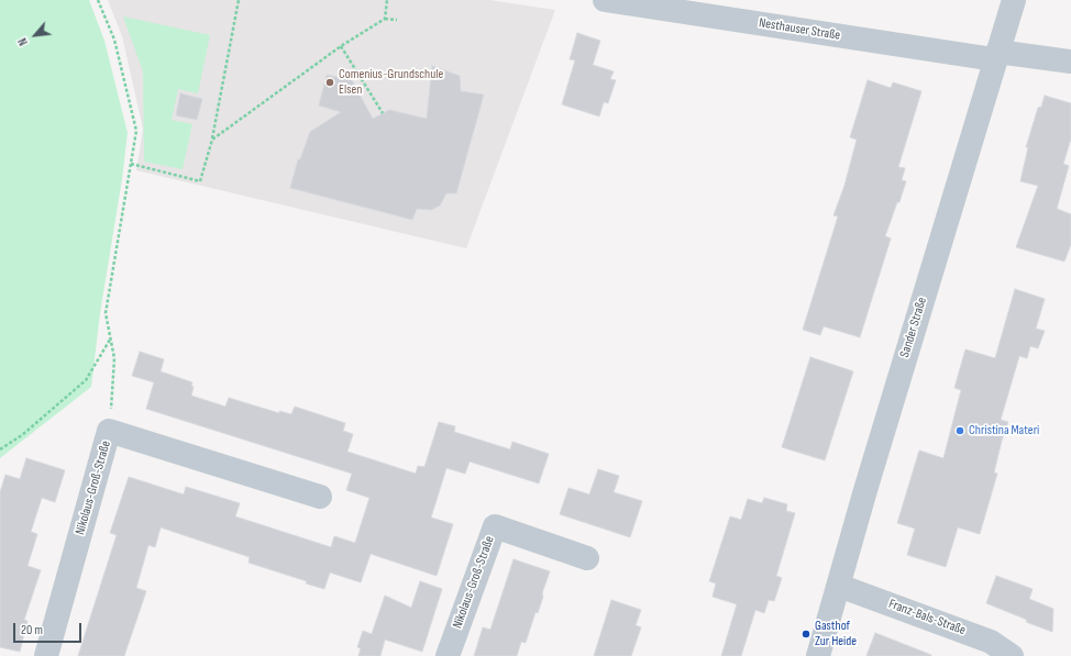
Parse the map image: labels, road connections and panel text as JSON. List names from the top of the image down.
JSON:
{
  "streets": {
    "street": [
      "Nesthauser Straße",
      "Sander Straße",
      "Nikolaus-Groß-Straße",
      "Franz-Bals-Straße"
    ]
  },
  "crossings": [
    ["Nesthauser Straße", "Sander Straße"],
    ["Sander Straße", "Franz-Bals-Straße"]
  ],
  "places": ["Comenius-Grundschule Elsen", "Christina Materi", "Gasthof Zur Heide"],
  "scale_bar": "20 m",
  "north": "bottom left"
}
